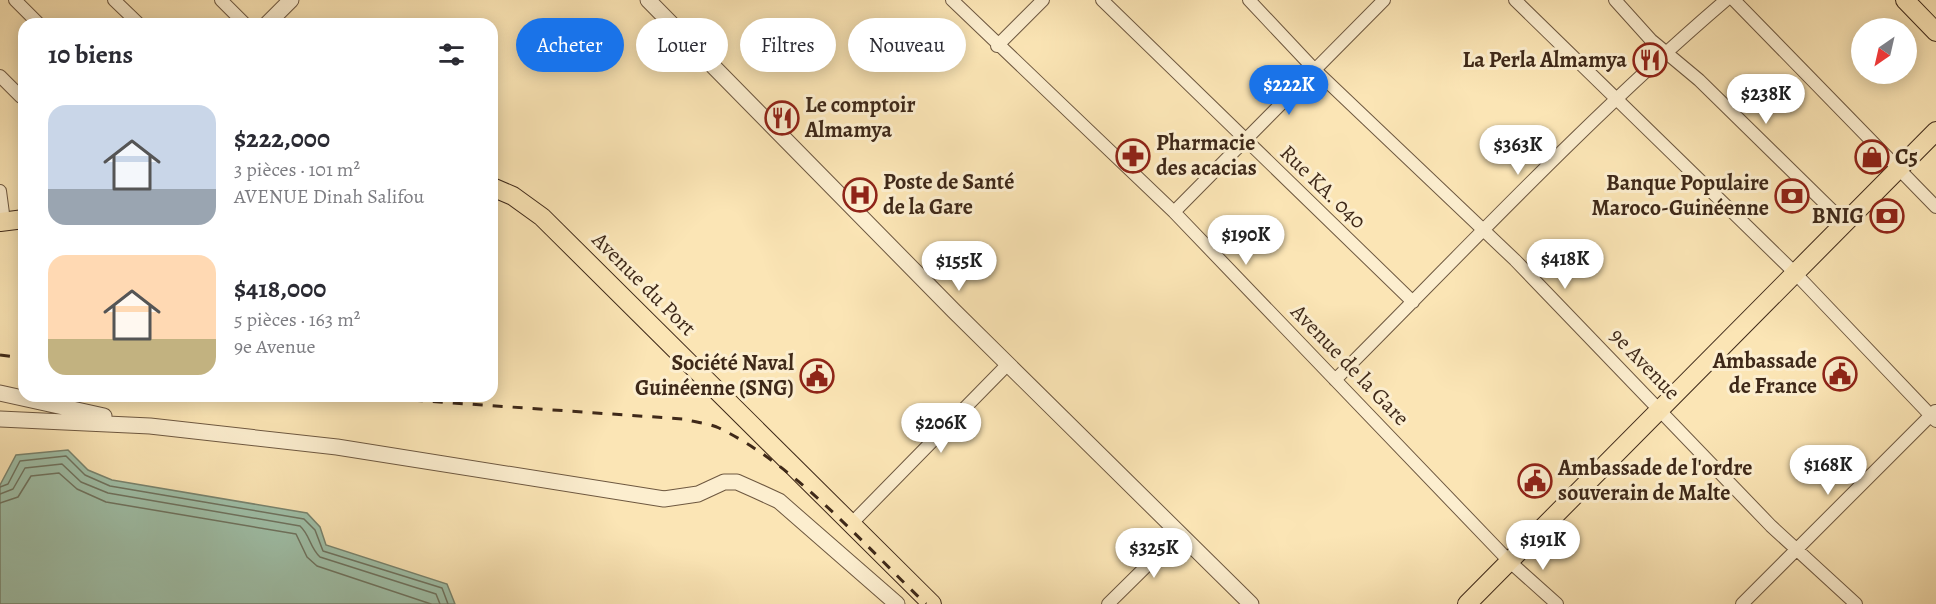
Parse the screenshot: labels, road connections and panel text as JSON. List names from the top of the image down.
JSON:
{
  "streets": {
    "main road": ["Avenue du Port"],
    "street": ["Rue KA. 040", "9e Avenue", "Avenue de la Gare"]
  },
  "places": {
    "restaurant": ["La Perla Almamya", "Le comptoir Almamya"],
    "pharmacy": ["Pharmacie des acacias"],
    "shop": ["C5"],
    "hospital": ["Poste de Santé de la Gare"],
    "bank": ["Banque Populaire Maroco-Guinéenne", "BNIG"],
    "public building": ["Ambassade de France", "Société Naval Guinéenne (SNG)", "Ambassade de l'ordre souverain de Malte"]
  },
  "north": "bottom left",
  "page": {
    "chip": [
      "Acheter",
      "Louer",
      "Filtres",
      "Nouveau"
    ],
    "heading": "10 biens",
    "price": [
      "$222K",
      "$238K",
      "$363K",
      "$190K",
      "$418K",
      "$155K",
      "$206K",
      "$168K",
      "$191K",
      "$325K"
    ],
    "list": [
      {
        "name": "$222,000",
        "note": "3 pièces · 101 m² · AVENUE Dinah Salifou"
      },
      {
        "name": "$418,000",
        "note": "5 pièces · 163 m² · 9e Avenue"
      }
    ]
  }
}
